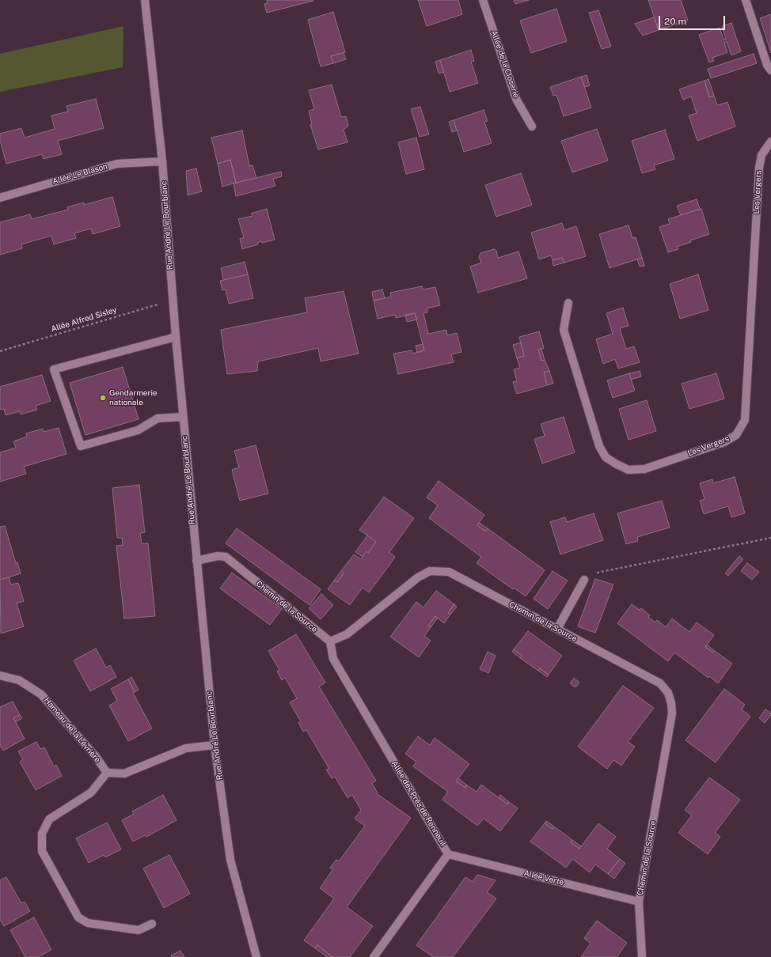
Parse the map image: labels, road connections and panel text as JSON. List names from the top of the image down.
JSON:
{
  "streets": {
    "street": [
      "Allée de la Closerie",
      "Allée Le Blason",
      "Les Vergers",
      "Rue André Le Bourblanc",
      "Chemin de la Source",
      "Hameau de la Lévrière",
      "Allée des Prés de Renneuil",
      "Allée Verte"
    ],
    "path": ["Allée Alfred Sisley"]
  },
  "crossings": [
    ["Allée Le Blason", "Rue André Le Bourblanc"],
    ["Rue André Le Bourblanc", "Allée Alfred Sisley"],
    ["Rue André Le Bourblanc", "Chemin de la Source"],
    ["Chemin de la Source", "Allée des Prés de Renneuil"],
    ["Chemin de la Source", "Allée Verte"],
    ["Allée des Prés de Renneuil", "Allée Verte"]
  ],
  "places": ["Gendarmerie nationale"],
  "scale_bar": "20 m"
}
